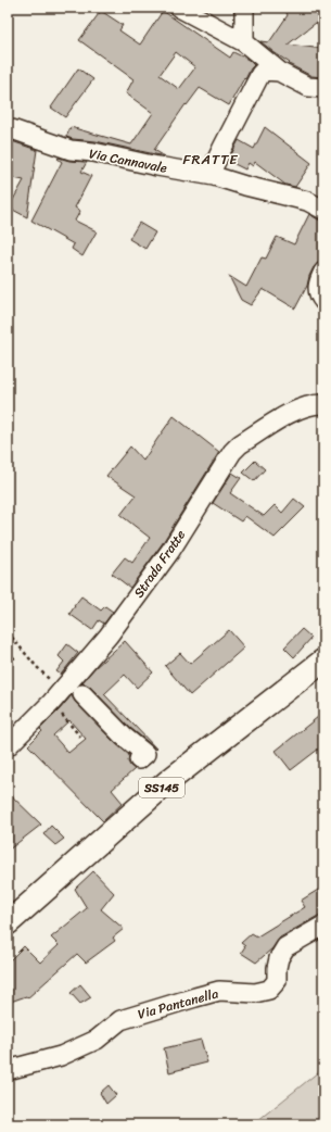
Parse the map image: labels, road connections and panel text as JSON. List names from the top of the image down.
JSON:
{
  "streets": {
    "main road": ["SS145"],
    "street": ["Via Cannavale", "Strada Fratte", "Via Pantanella"]
  },
  "districts": ["FRATTE"]
}
